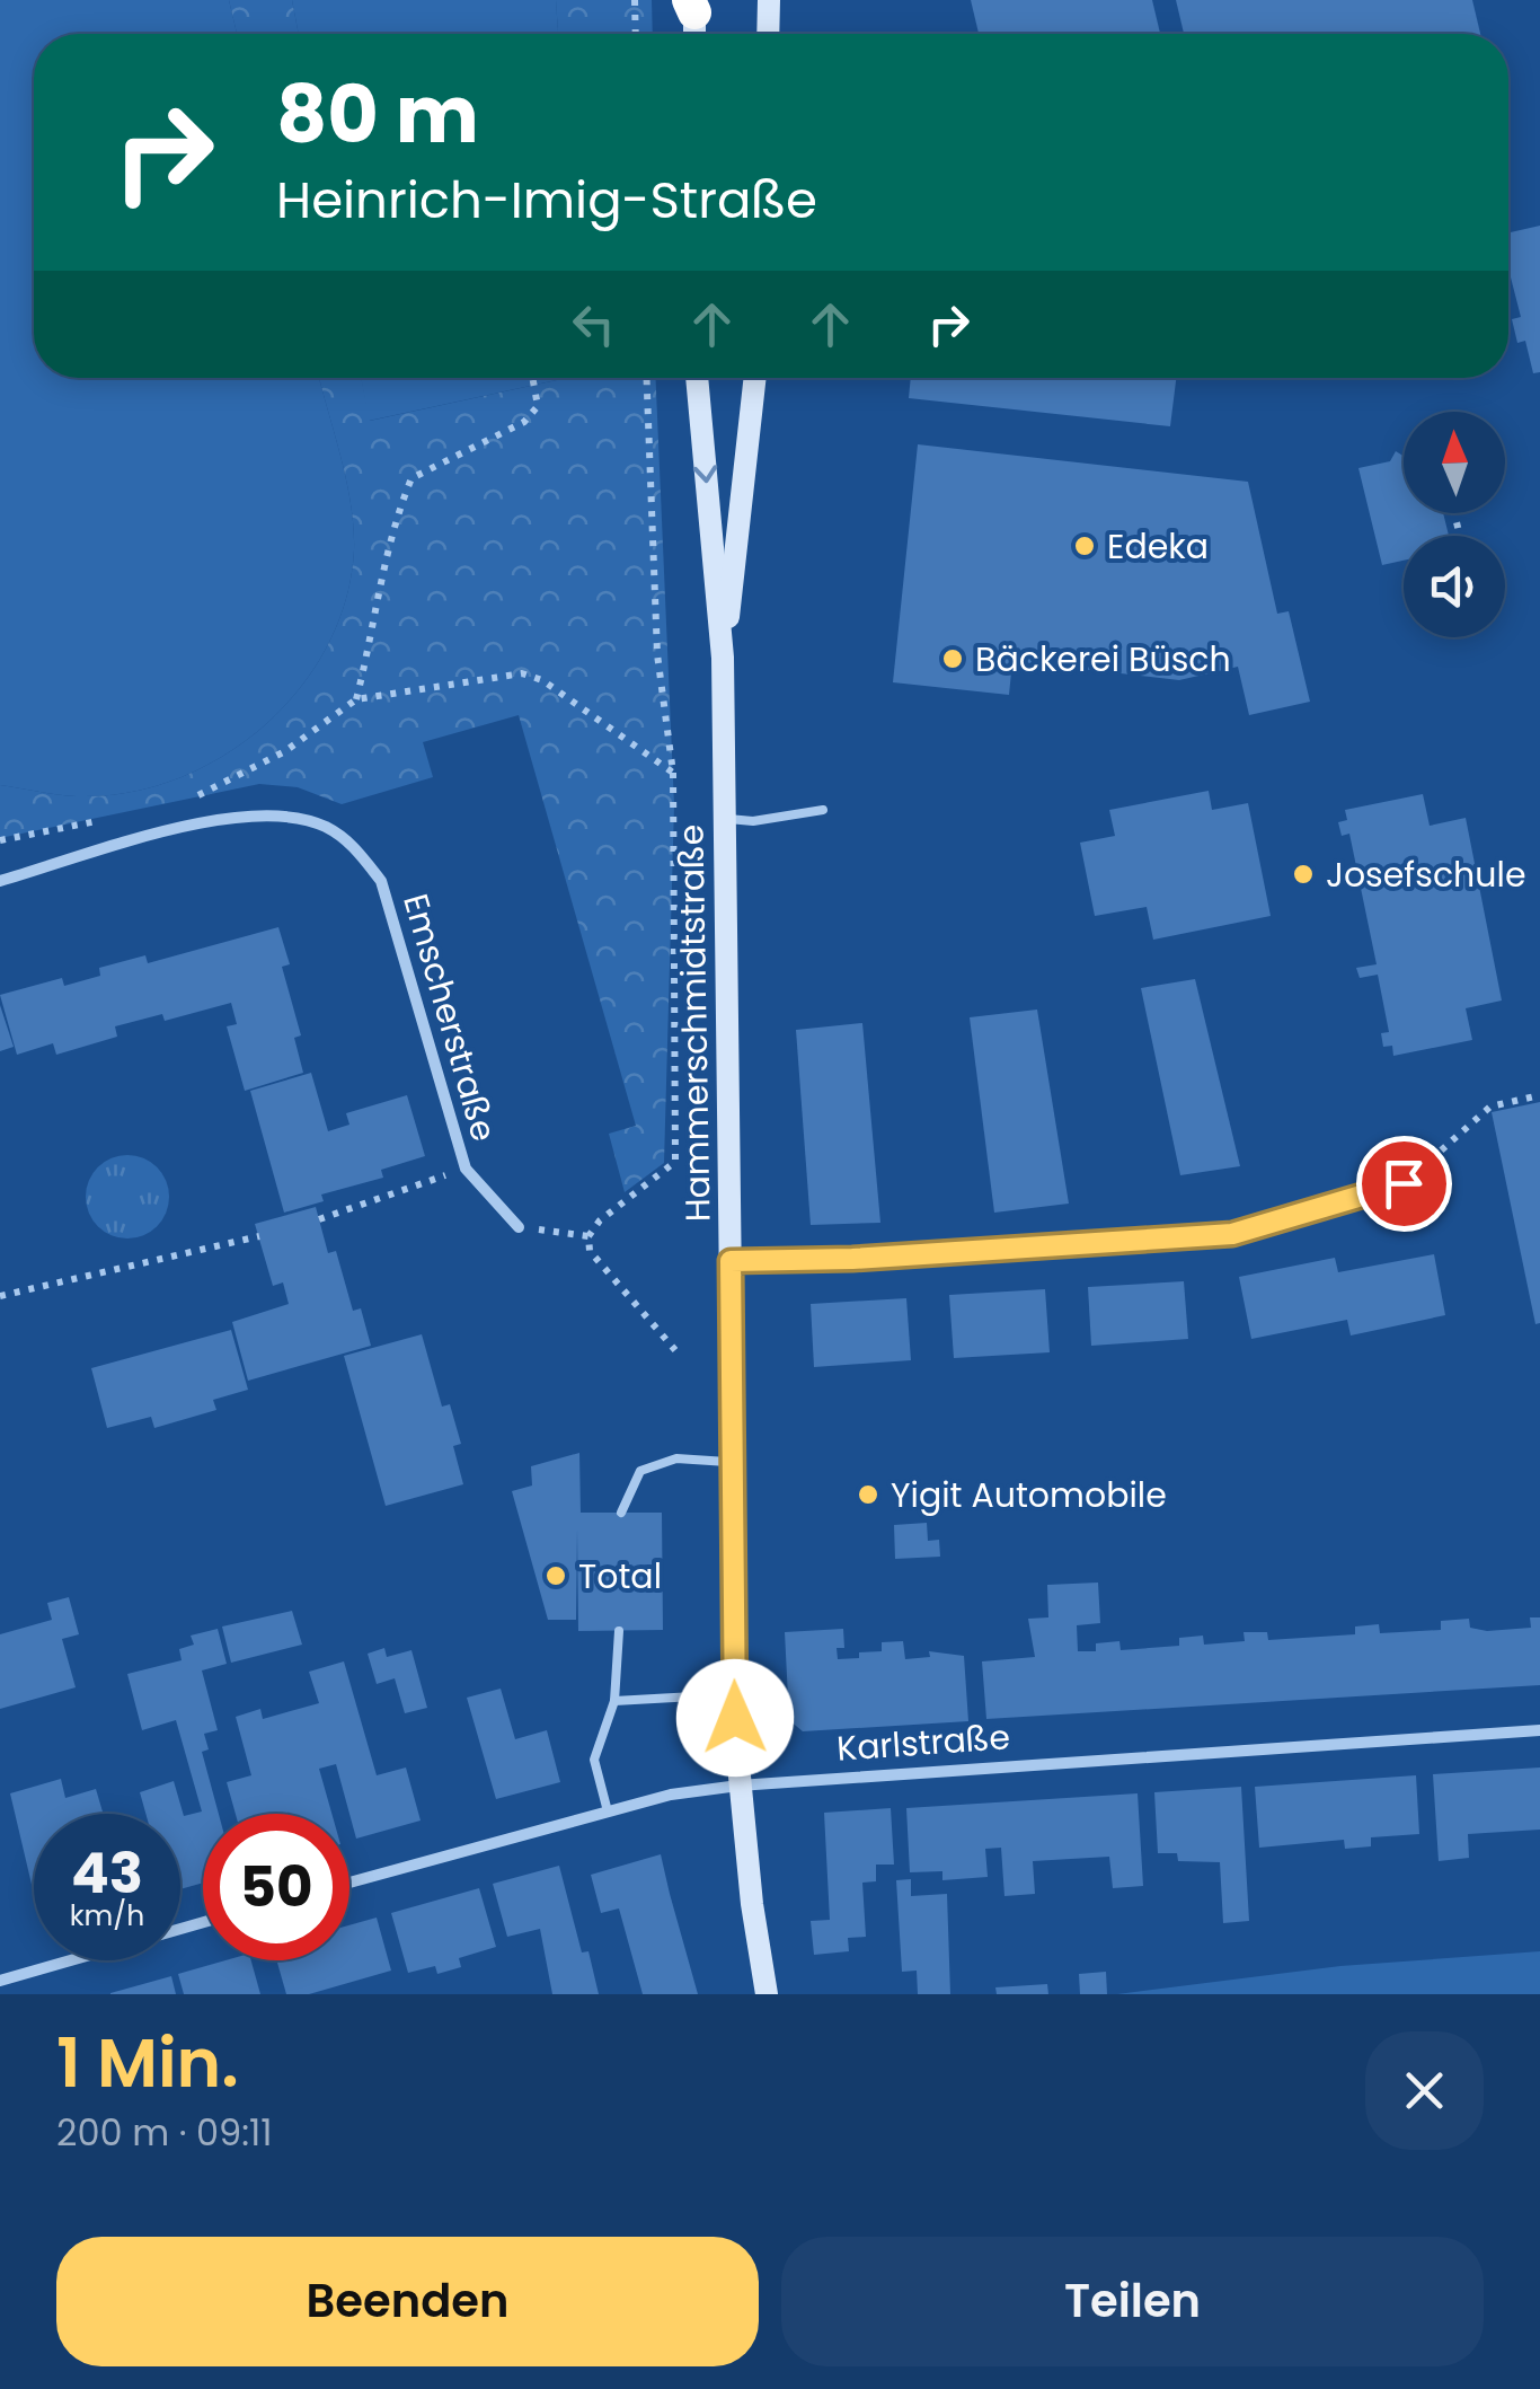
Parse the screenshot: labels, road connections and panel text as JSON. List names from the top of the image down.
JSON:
{
  "streets": {
    "main road": ["Hammerschmidtstraße"],
    "street": ["Emscherstraße", "Karlstraße"]
  },
  "crossings": [
    ["Hammerschmidtstraße", "Karlstraße"]
  ],
  "places": [
    "Edeka",
    "Bäckerei Büsch",
    "Josefschule",
    "Yigit Automobile",
    "Total"
  ],
  "north": "top",
  "page": {
    "turn": ["80 m", "Heinrich-Imig-Straße"],
    "speed": "43 km/h",
    "limit": "50",
    "heading": ["1 Min.", "200 m · 09:11"],
    "buttons": ["Beenden", "Teilen"]
  }
}
